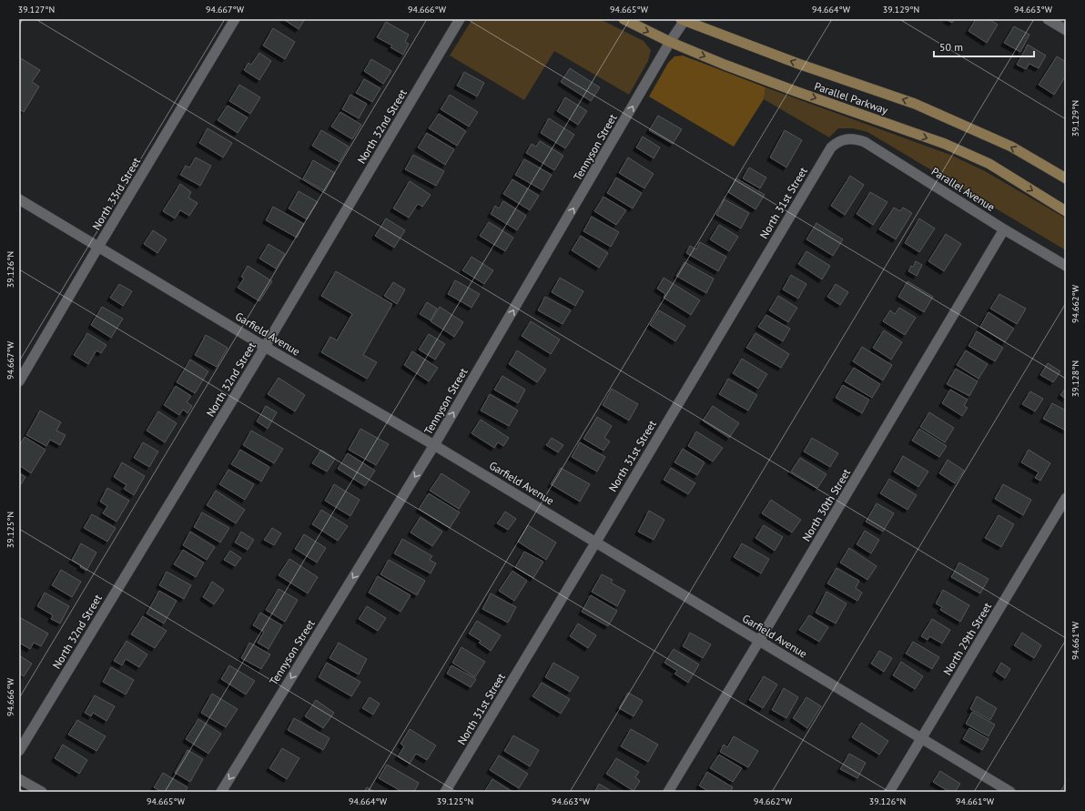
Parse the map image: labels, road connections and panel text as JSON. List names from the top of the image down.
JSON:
{
  "streets": {
    "main road": ["Parallel Parkway"],
    "street": [
      "North 32nd Street",
      "Tennyson Street",
      "Parallel Avenue",
      "North 33rd Street",
      "North 31st Street",
      "Garfield Avenue",
      "North 30th Street",
      "North 29th Street"
    ]
  },
  "crossings": [
    ["Parallel Parkway", "Tennyson Street"],
    ["North 32nd Street", "Garfield Avenue"],
    ["Tennyson Street", "Garfield Avenue"],
    ["Parallel Avenue", "North 31st Street"],
    ["Parallel Avenue", "North 30th Street"],
    ["North 33rd Street", "Garfield Avenue"],
    ["North 31st Street", "Garfield Avenue"],
    ["Garfield Avenue", "North 30th Street"],
    ["Garfield Avenue", "North 29th Street"]
  ],
  "scale_bar": "50 m",
  "coordinates": [
    "39.127°N",
    "94.667°W",
    "94.666°W",
    "94.665°W",
    "94.664°W",
    "39.129°N",
    "94.663°W",
    "39.126°N",
    "94.662°W",
    "39.128°N",
    "39.125°N",
    "94.661°W"
  ]
}
